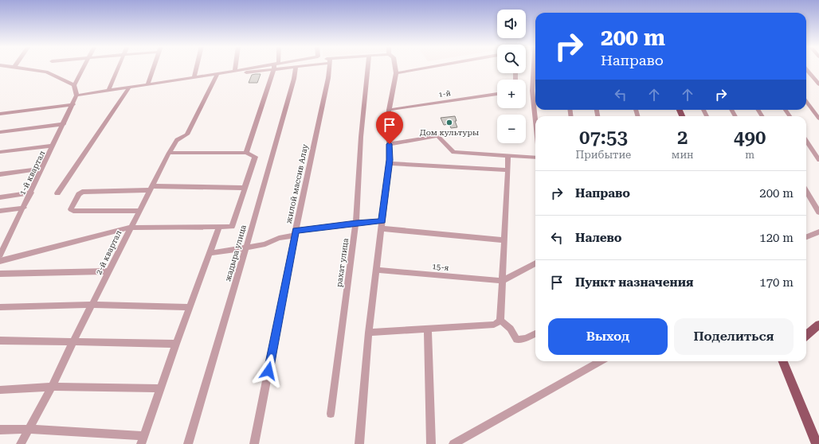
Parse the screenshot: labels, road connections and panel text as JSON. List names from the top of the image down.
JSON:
{
  "streets": {
    "street": [
      "1-й",
      "1-й квартал",
      "жилой массив Алау",
      "2-й квартал",
      "жадыра улица",
      "рахат улица",
      "15-я"
    ]
  },
  "places": ["Дом культуры"],
  "page": {
    "map_buttons": ["+", "−"],
    "turn": ["200 m", "Направо"],
    "eta": [
      "07:53",
      "Прибытие",
      "2",
      "мин",
      "490",
      "m"
    ],
    "list": [
      {
        "name": "Направо",
        "value": "200 m"
      },
      {
        "name": "Налево",
        "value": "120 m"
      },
      {
        "name": "Пункт назначения",
        "value": "170 m"
      }
    ],
    "buttons": ["Выход", "Поделиться"]
  }
}
